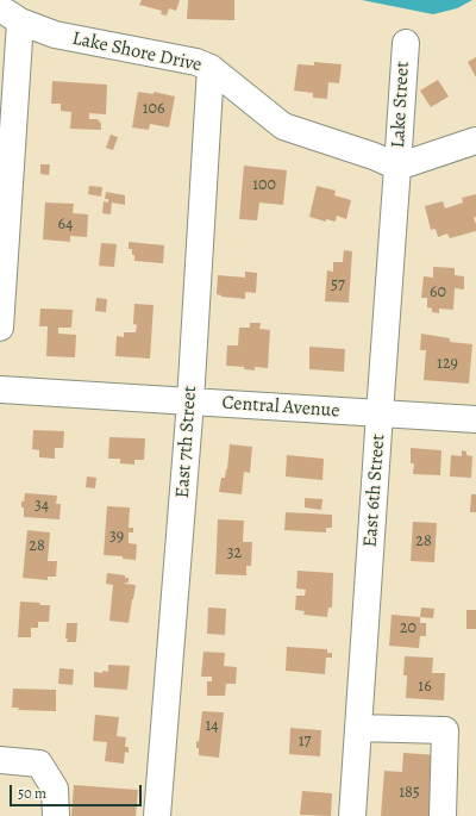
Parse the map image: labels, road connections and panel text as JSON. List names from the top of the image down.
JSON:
{
  "streets": {
    "street": [
      "Lake Shore Drive",
      "Lake Street",
      "Central Avenue",
      "East 7th Street",
      "East 6th Street"
    ]
  },
  "crossings": [
    ["Lake Shore Drive", "Lake Street"],
    ["Lake Shore Drive", "East 7th Street"],
    ["Lake Shore Drive", "East 6th Street"],
    ["Lake Street", "East 6th Street"],
    ["Central Avenue", "East 7th Street"],
    ["Central Avenue", "East 6th Street"]
  ],
  "house_numbers": [
    "106",
    "100",
    "64",
    "57",
    "60",
    "129",
    "34",
    "39",
    "28",
    "28",
    "32",
    "20",
    "16",
    "14",
    "17",
    "185"
  ],
  "scale_bar": "50 m"
}
